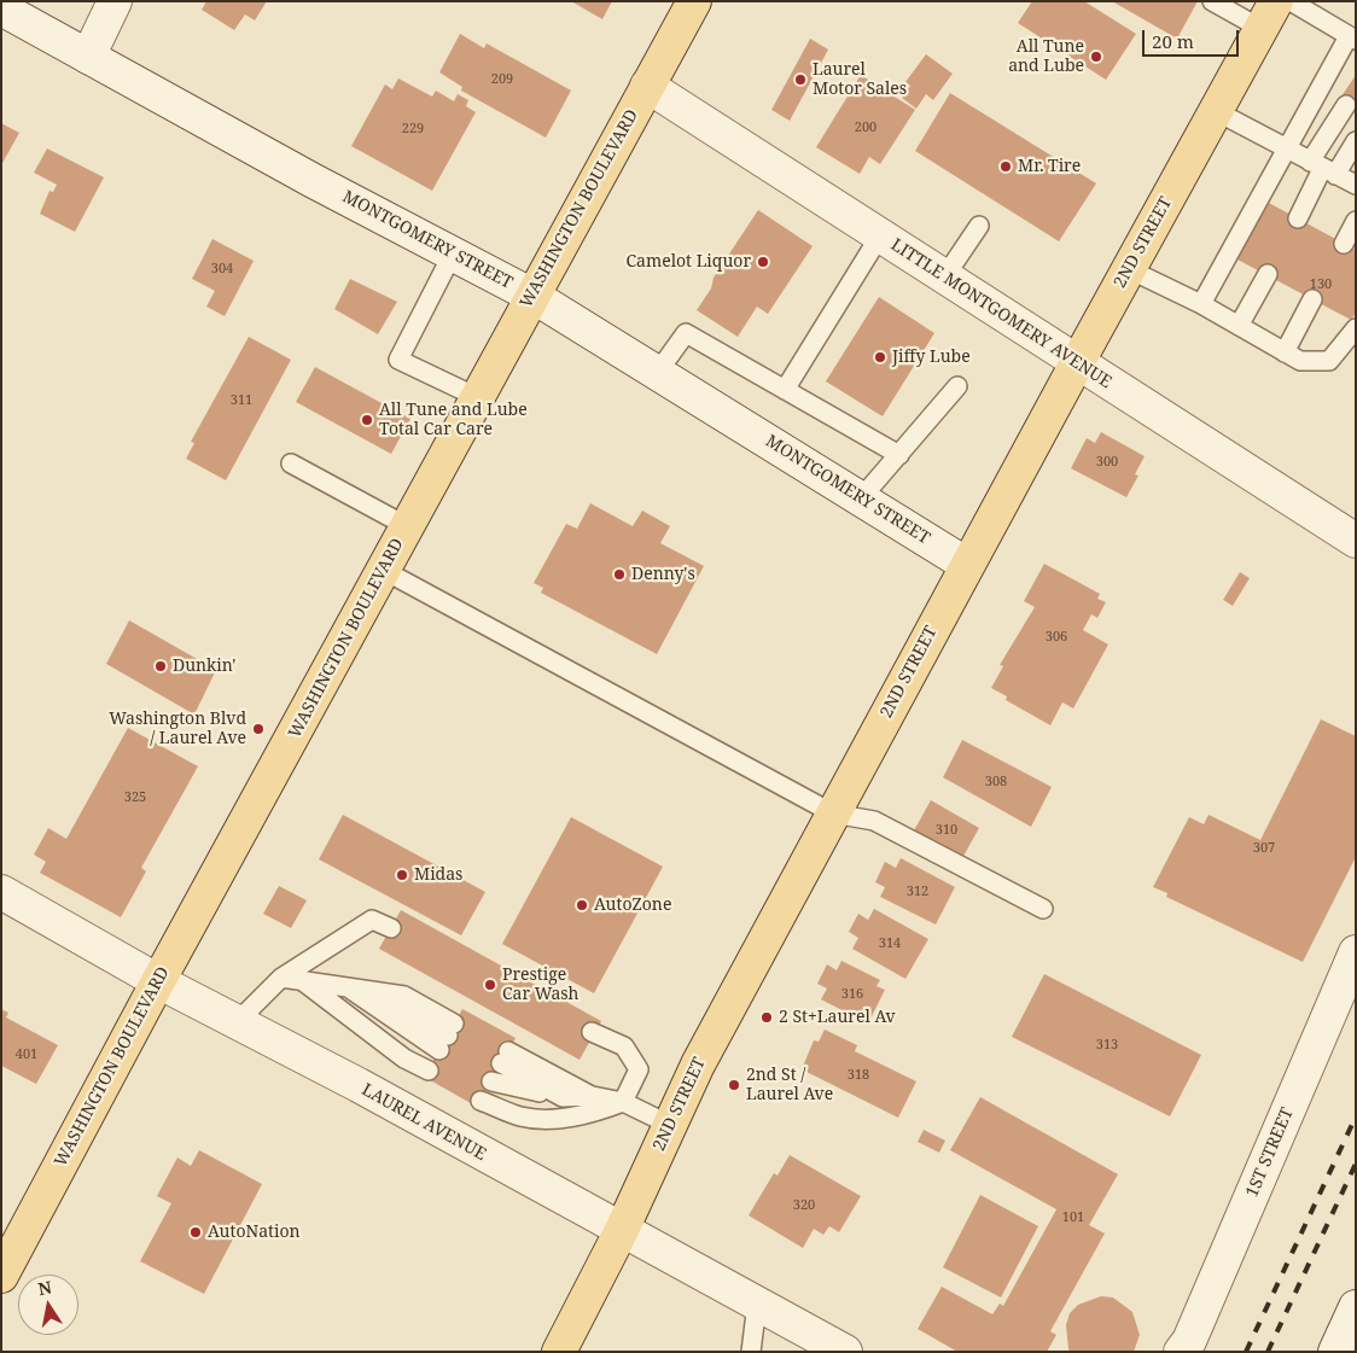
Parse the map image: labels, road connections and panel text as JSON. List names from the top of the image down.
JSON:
{
  "streets": {
    "main road": ["WASHINGTON BOULEVARD", "2ND STREET"],
    "street": [
      "MONTGOMERY STREET",
      "LITTLE MONTGOMERY AVENUE",
      "LAUREL AVENUE",
      "1ST STREET"
    ]
  },
  "crossings": [
    ["WASHINGTON BOULEVARD", "MONTGOMERY STREET"],
    ["WASHINGTON BOULEVARD", "LITTLE MONTGOMERY AVENUE"],
    ["WASHINGTON BOULEVARD", "LAUREL AVENUE"],
    ["MONTGOMERY STREET", "2ND STREET"],
    ["2ND STREET", "LITTLE MONTGOMERY AVENUE"],
    ["2ND STREET", "LAUREL AVENUE"]
  ],
  "places": [
    "All Tune and Lube",
    "Laurel Motor Sales",
    "Mr. Tire",
    "Camelot Liquor",
    "Jiffy Lube",
    "All Tune and Lube Total Car Care",
    "Denny's",
    "Dunkin'",
    "Washington Blvd / Laurel Ave",
    "Midas",
    "AutoZone",
    "Prestige Car Wash",
    "2 St+Laurel Av",
    "2nd St / Laurel Ave",
    "AutoNation"
  ],
  "house_numbers": [
    "209",
    "200",
    "229",
    "304",
    "130",
    "311",
    "300",
    "306",
    "308",
    "325",
    "310",
    "307",
    "312",
    "314",
    "316",
    "313",
    "401",
    "318",
    "320",
    "101"
  ],
  "scale_bar": "20 m",
  "north": "top"
}
